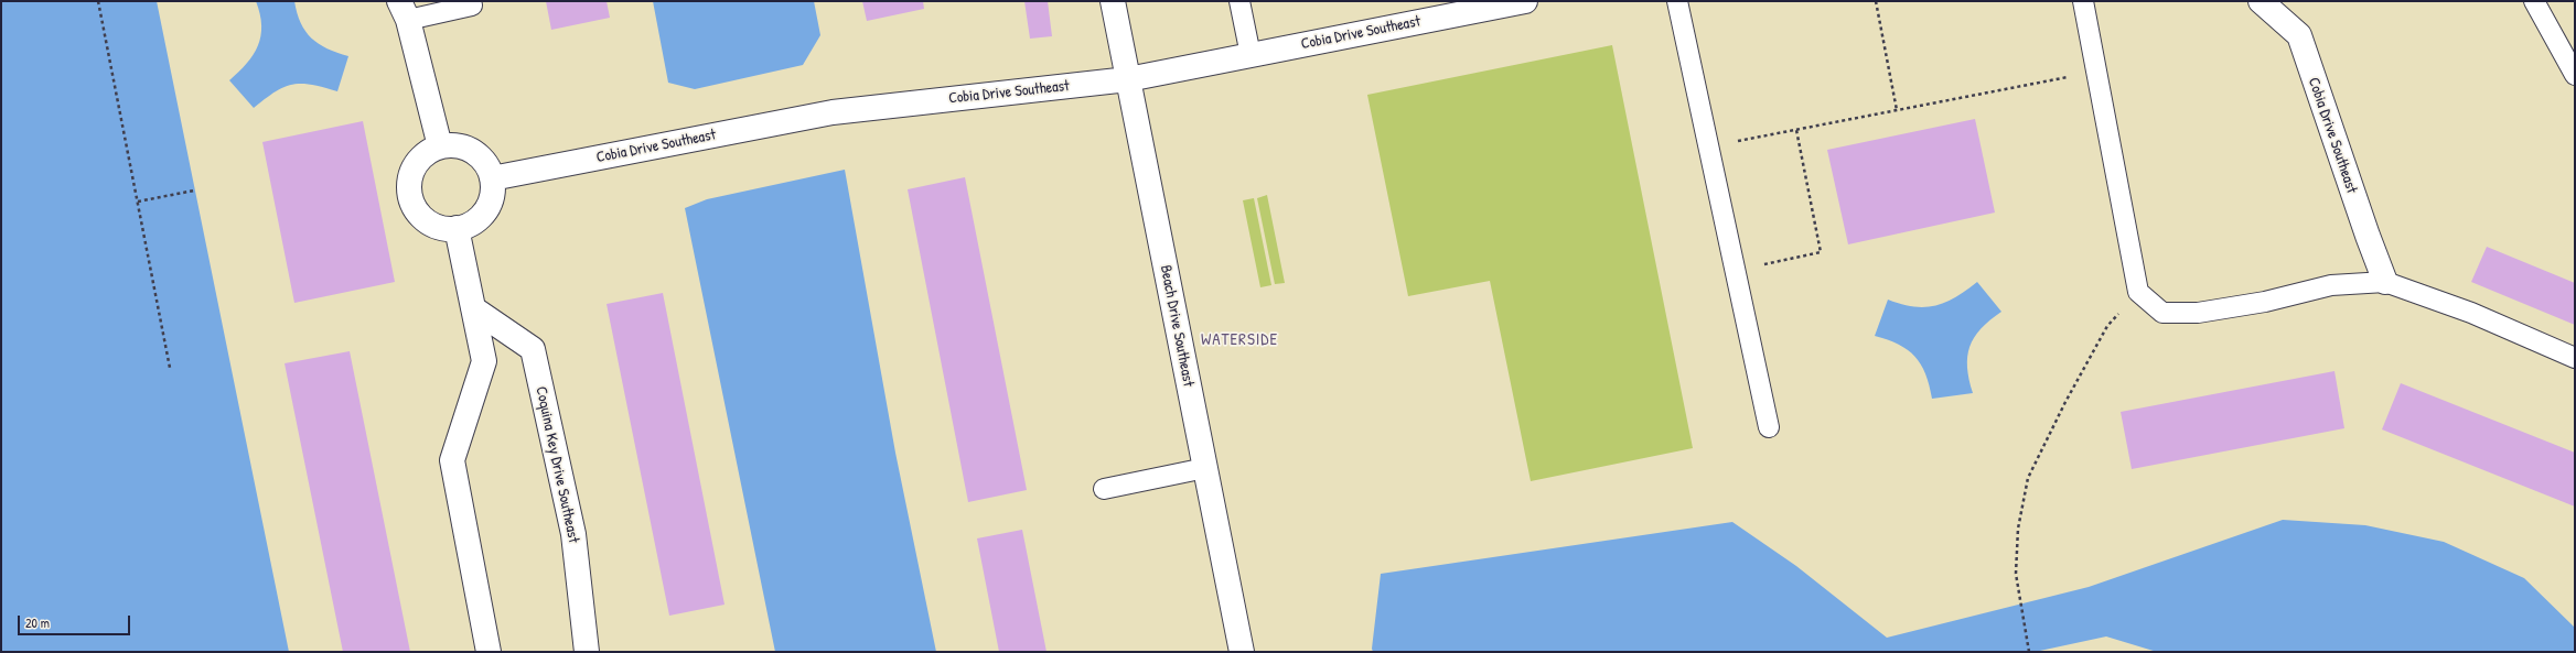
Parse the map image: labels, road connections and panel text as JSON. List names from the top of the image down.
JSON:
{
  "streets": {
    "street": ["Cobia Drive Southeast", "Beach Drive Southeast", "Coquina Key Drive Southeast"]
  },
  "crossings": [
    ["Cobia Drive Southeast", "Beach Drive Southeast"]
  ],
  "districts": ["WATERSIDE"],
  "scale_bar": "20 m"
}
